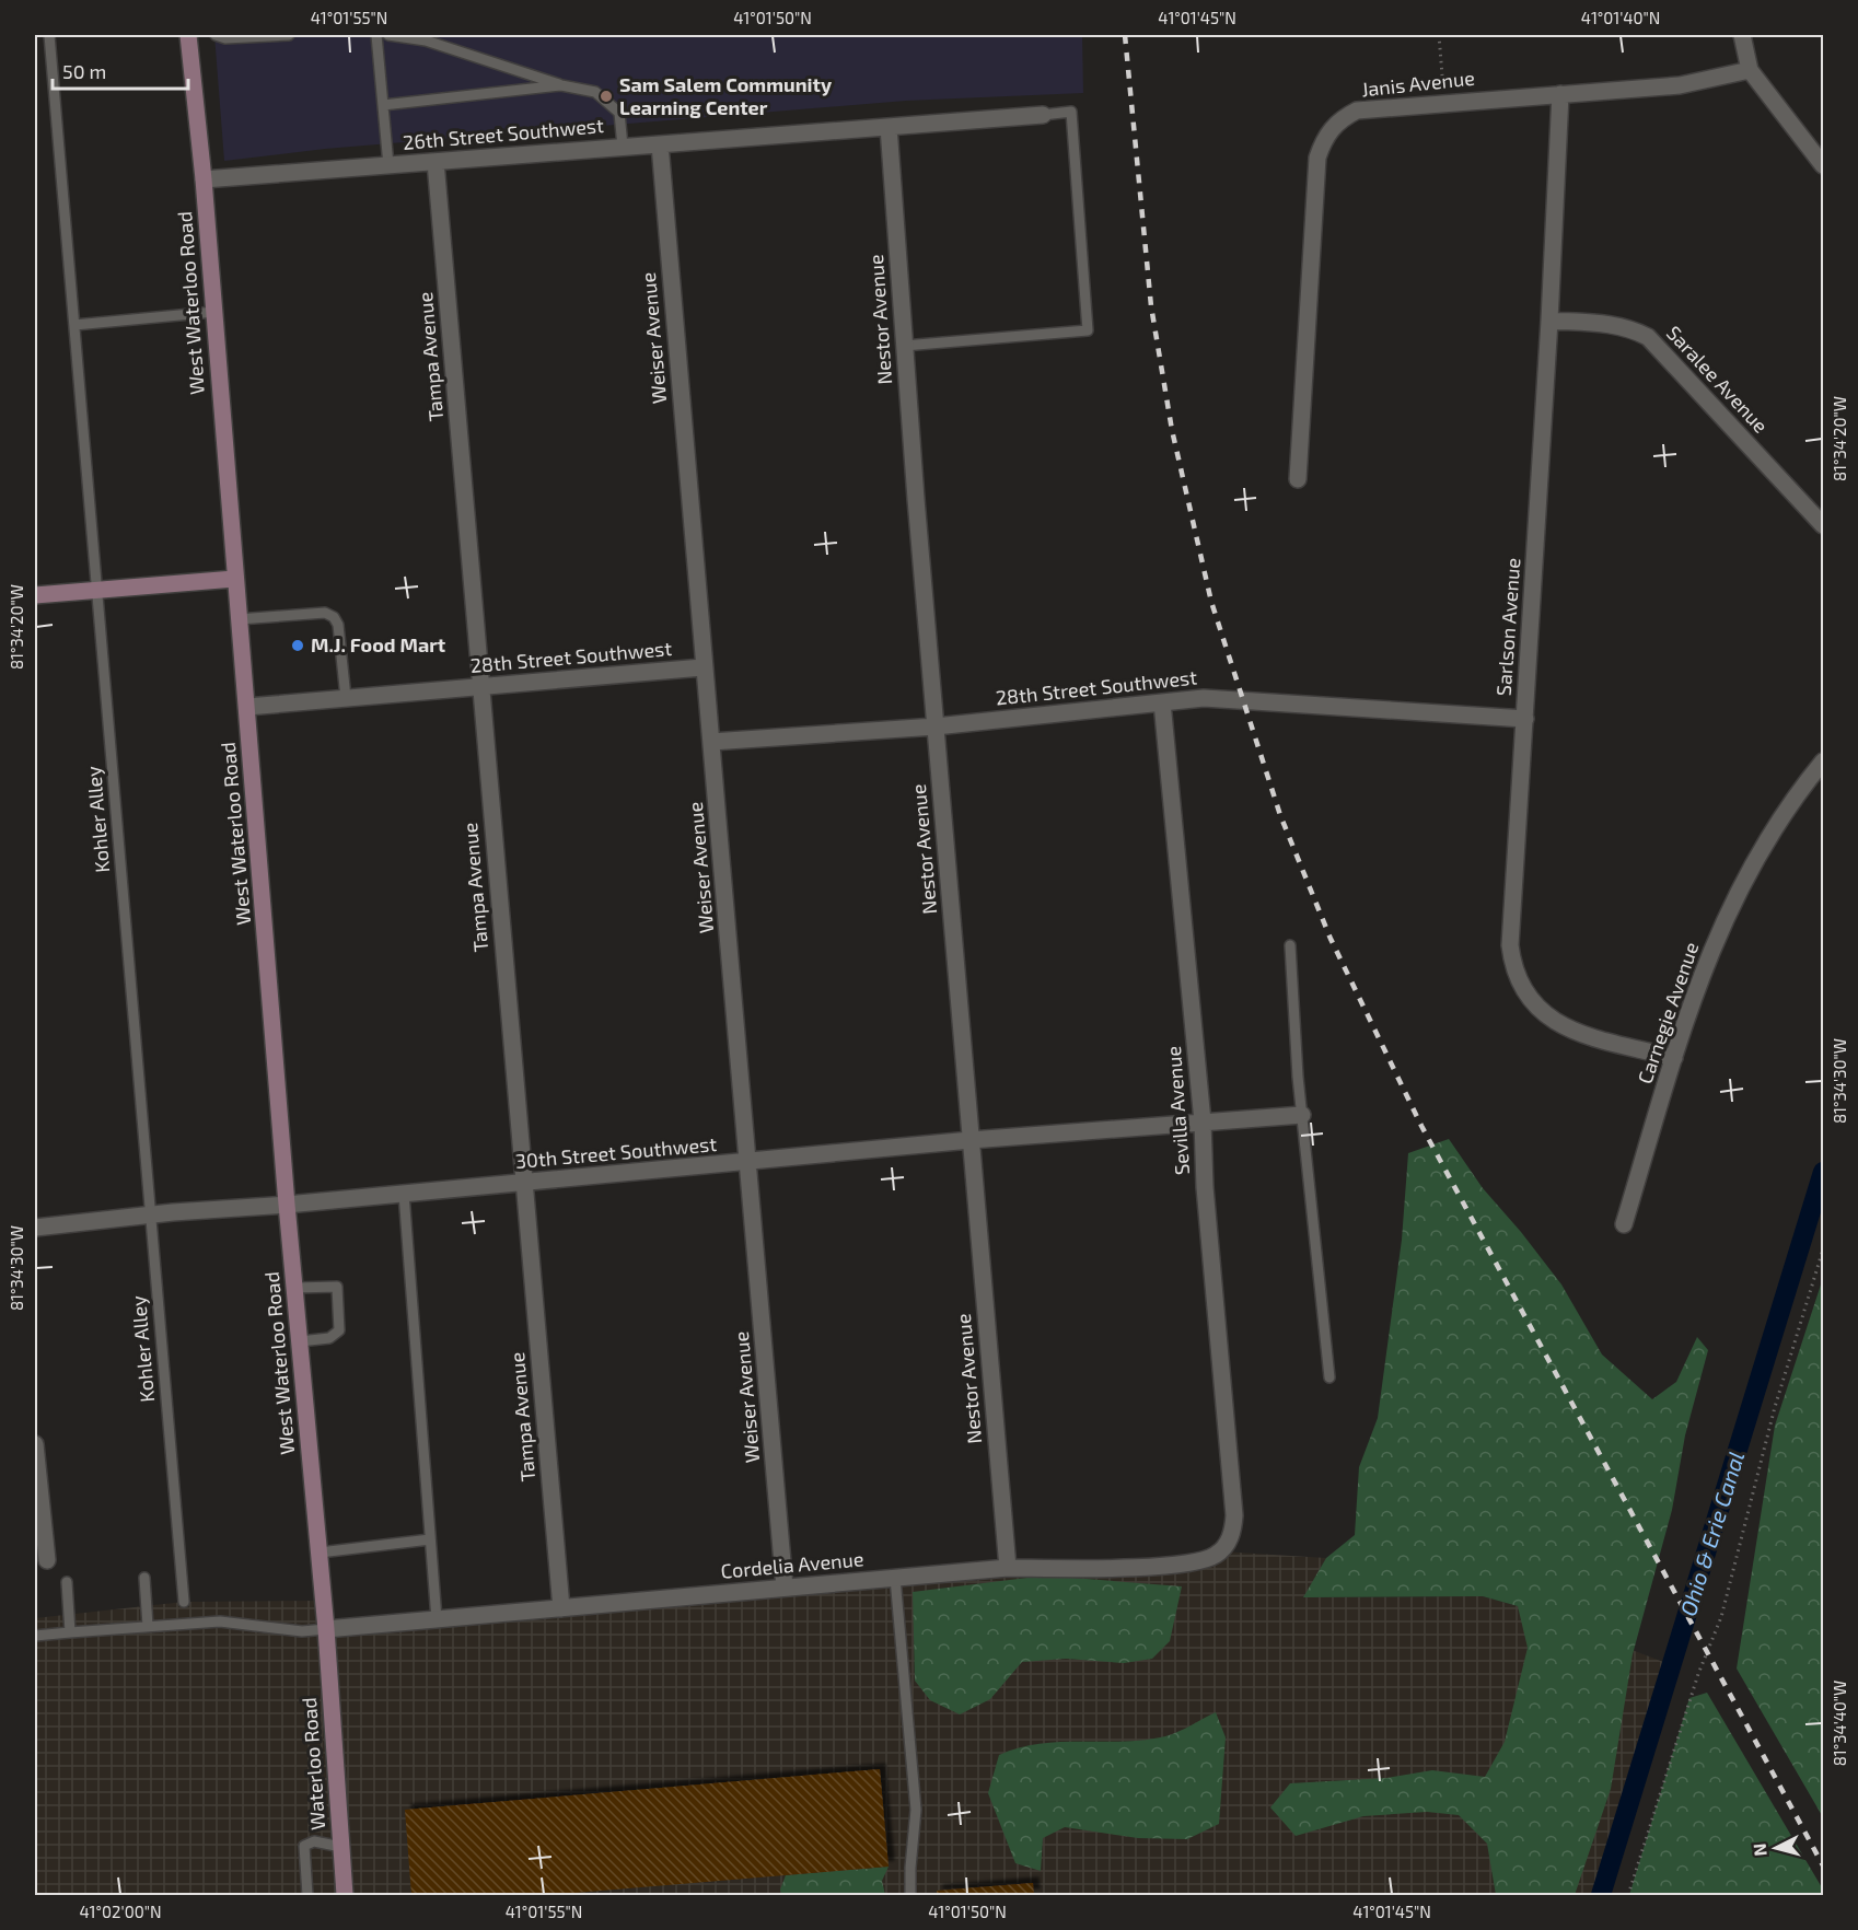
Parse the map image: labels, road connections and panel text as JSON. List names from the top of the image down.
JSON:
{
  "streets": {
    "main road": ["West Waterloo Road", "Waterloo Road"],
    "street": [
      "Janis Avenue",
      "26th Street Southwest",
      "Nestor Avenue",
      "Weiser Avenue",
      "Tampa Avenue",
      "Saralee Avenue",
      "Sarlson Avenue",
      "28th Street Southwest",
      "Carnegie Avenue",
      "Sevilla Avenue",
      "30th Street Southwest",
      "Cordelia Avenue"
    ],
    "lane": ["Kohler Alley"]
  },
  "crossings": [
    ["Janis Avenue", "Sarlson Avenue"],
    ["26th Street Southwest", "West Waterloo Road"],
    ["26th Street Southwest", "Nestor Avenue"],
    ["26th Street Southwest", "Weiser Avenue"],
    ["26th Street Southwest", "Tampa Avenue"],
    ["West Waterloo Road", "28th Street Southwest"],
    ["West Waterloo Road", "30th Street Southwest"],
    ["West Waterloo Road", "Cordelia Avenue"],
    ["West Waterloo Road", "Waterloo Road"],
    ["Nestor Avenue", "28th Street Southwest"],
    ["Nestor Avenue", "30th Street Southwest"],
    ["Nestor Avenue", "Cordelia Avenue"],
    ["Weiser Avenue", "28th Street Southwest"],
    ["Weiser Avenue", "30th Street Southwest"],
    ["Weiser Avenue", "Cordelia Avenue"],
    ["Tampa Avenue", "28th Street Southwest"],
    ["Tampa Avenue", "30th Street Southwest"],
    ["Tampa Avenue", "Cordelia Avenue"],
    ["Saralee Avenue", "Sarlson Avenue"],
    ["Sarlson Avenue", "28th Street Southwest"],
    ["Sarlson Avenue", "Carnegie Avenue"],
    ["28th Street Southwest", "Sevilla Avenue"],
    ["Kohler Alley", "30th Street Southwest"],
    ["Sevilla Avenue", "30th Street Southwest"],
    ["Sevilla Avenue", "Cordelia Avenue"],
    ["Cordelia Avenue", "Waterloo Road"]
  ],
  "water": ["Ohio & Erie Canal"],
  "places": ["Sam Salem Community Learning Center", "M.J. Food Mart"],
  "scale_bar": "50 m",
  "north": "left",
  "coordinates": [
    "41°01'55\"N",
    "41°01'50\"N",
    "41°01'45\"N",
    "41°01'40\"N",
    "81°34'20\"W",
    "81°34'30\"W",
    "81°34'40\"W",
    "41°02'00\"N"
  ]
}
